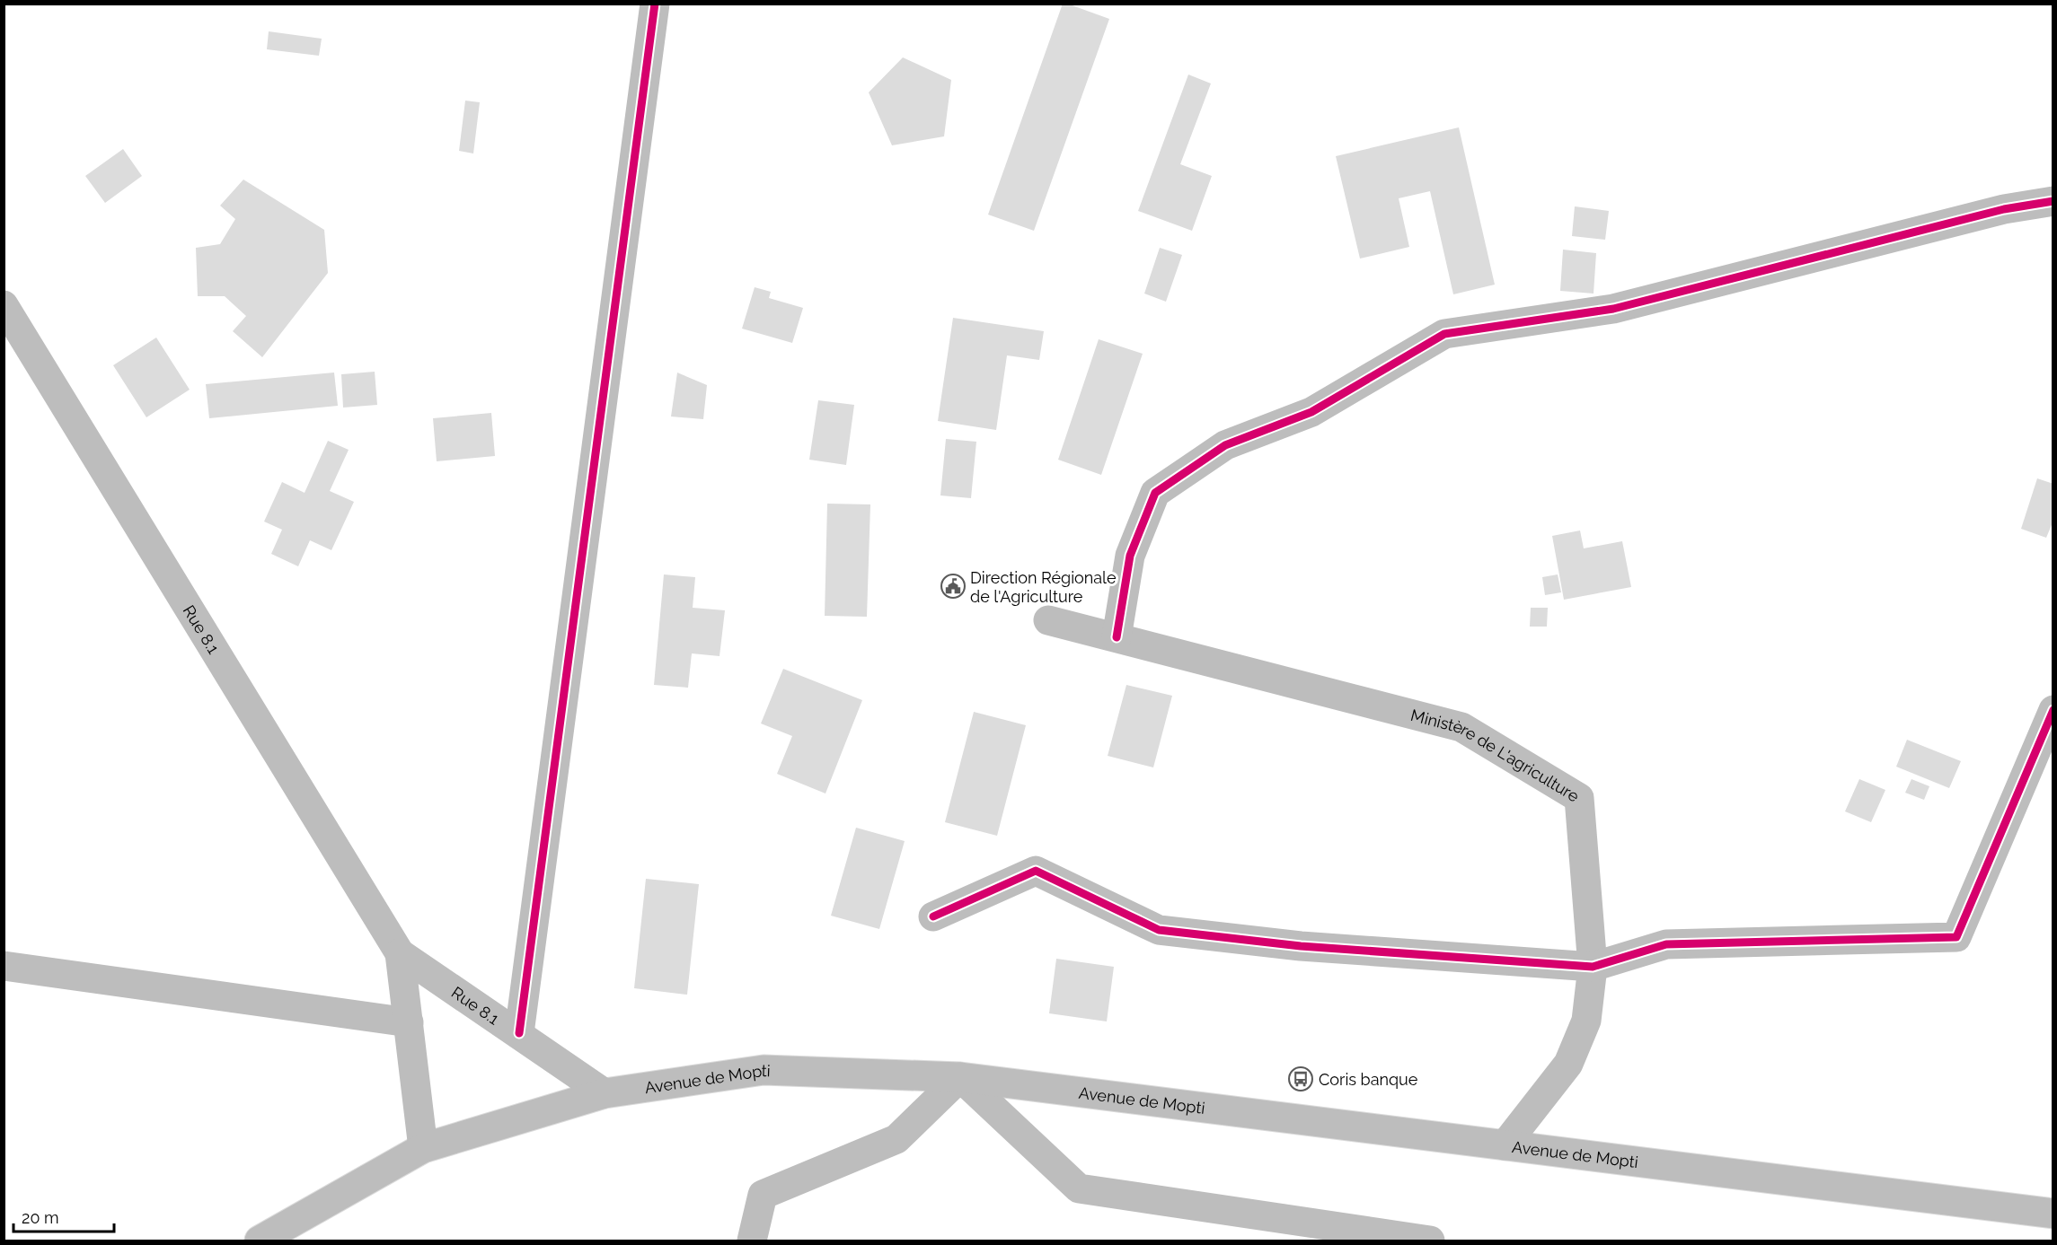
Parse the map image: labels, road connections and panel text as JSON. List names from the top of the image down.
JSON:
{
  "streets": {
    "street": ["Rue 8.1", "Ministère de L'agriculture", "Avenue de Mopti"]
  },
  "crossings": [
    ["Rue 8.1", "Avenue de Mopti"],
    ["Ministère de L'agriculture", "Avenue de Mopti"]
  ],
  "places": {
    "public building": ["Direction Régionale de l'Agriculture"],
    "bus stop": ["Coris banque"]
  },
  "scale_bar": "20 m"
}
